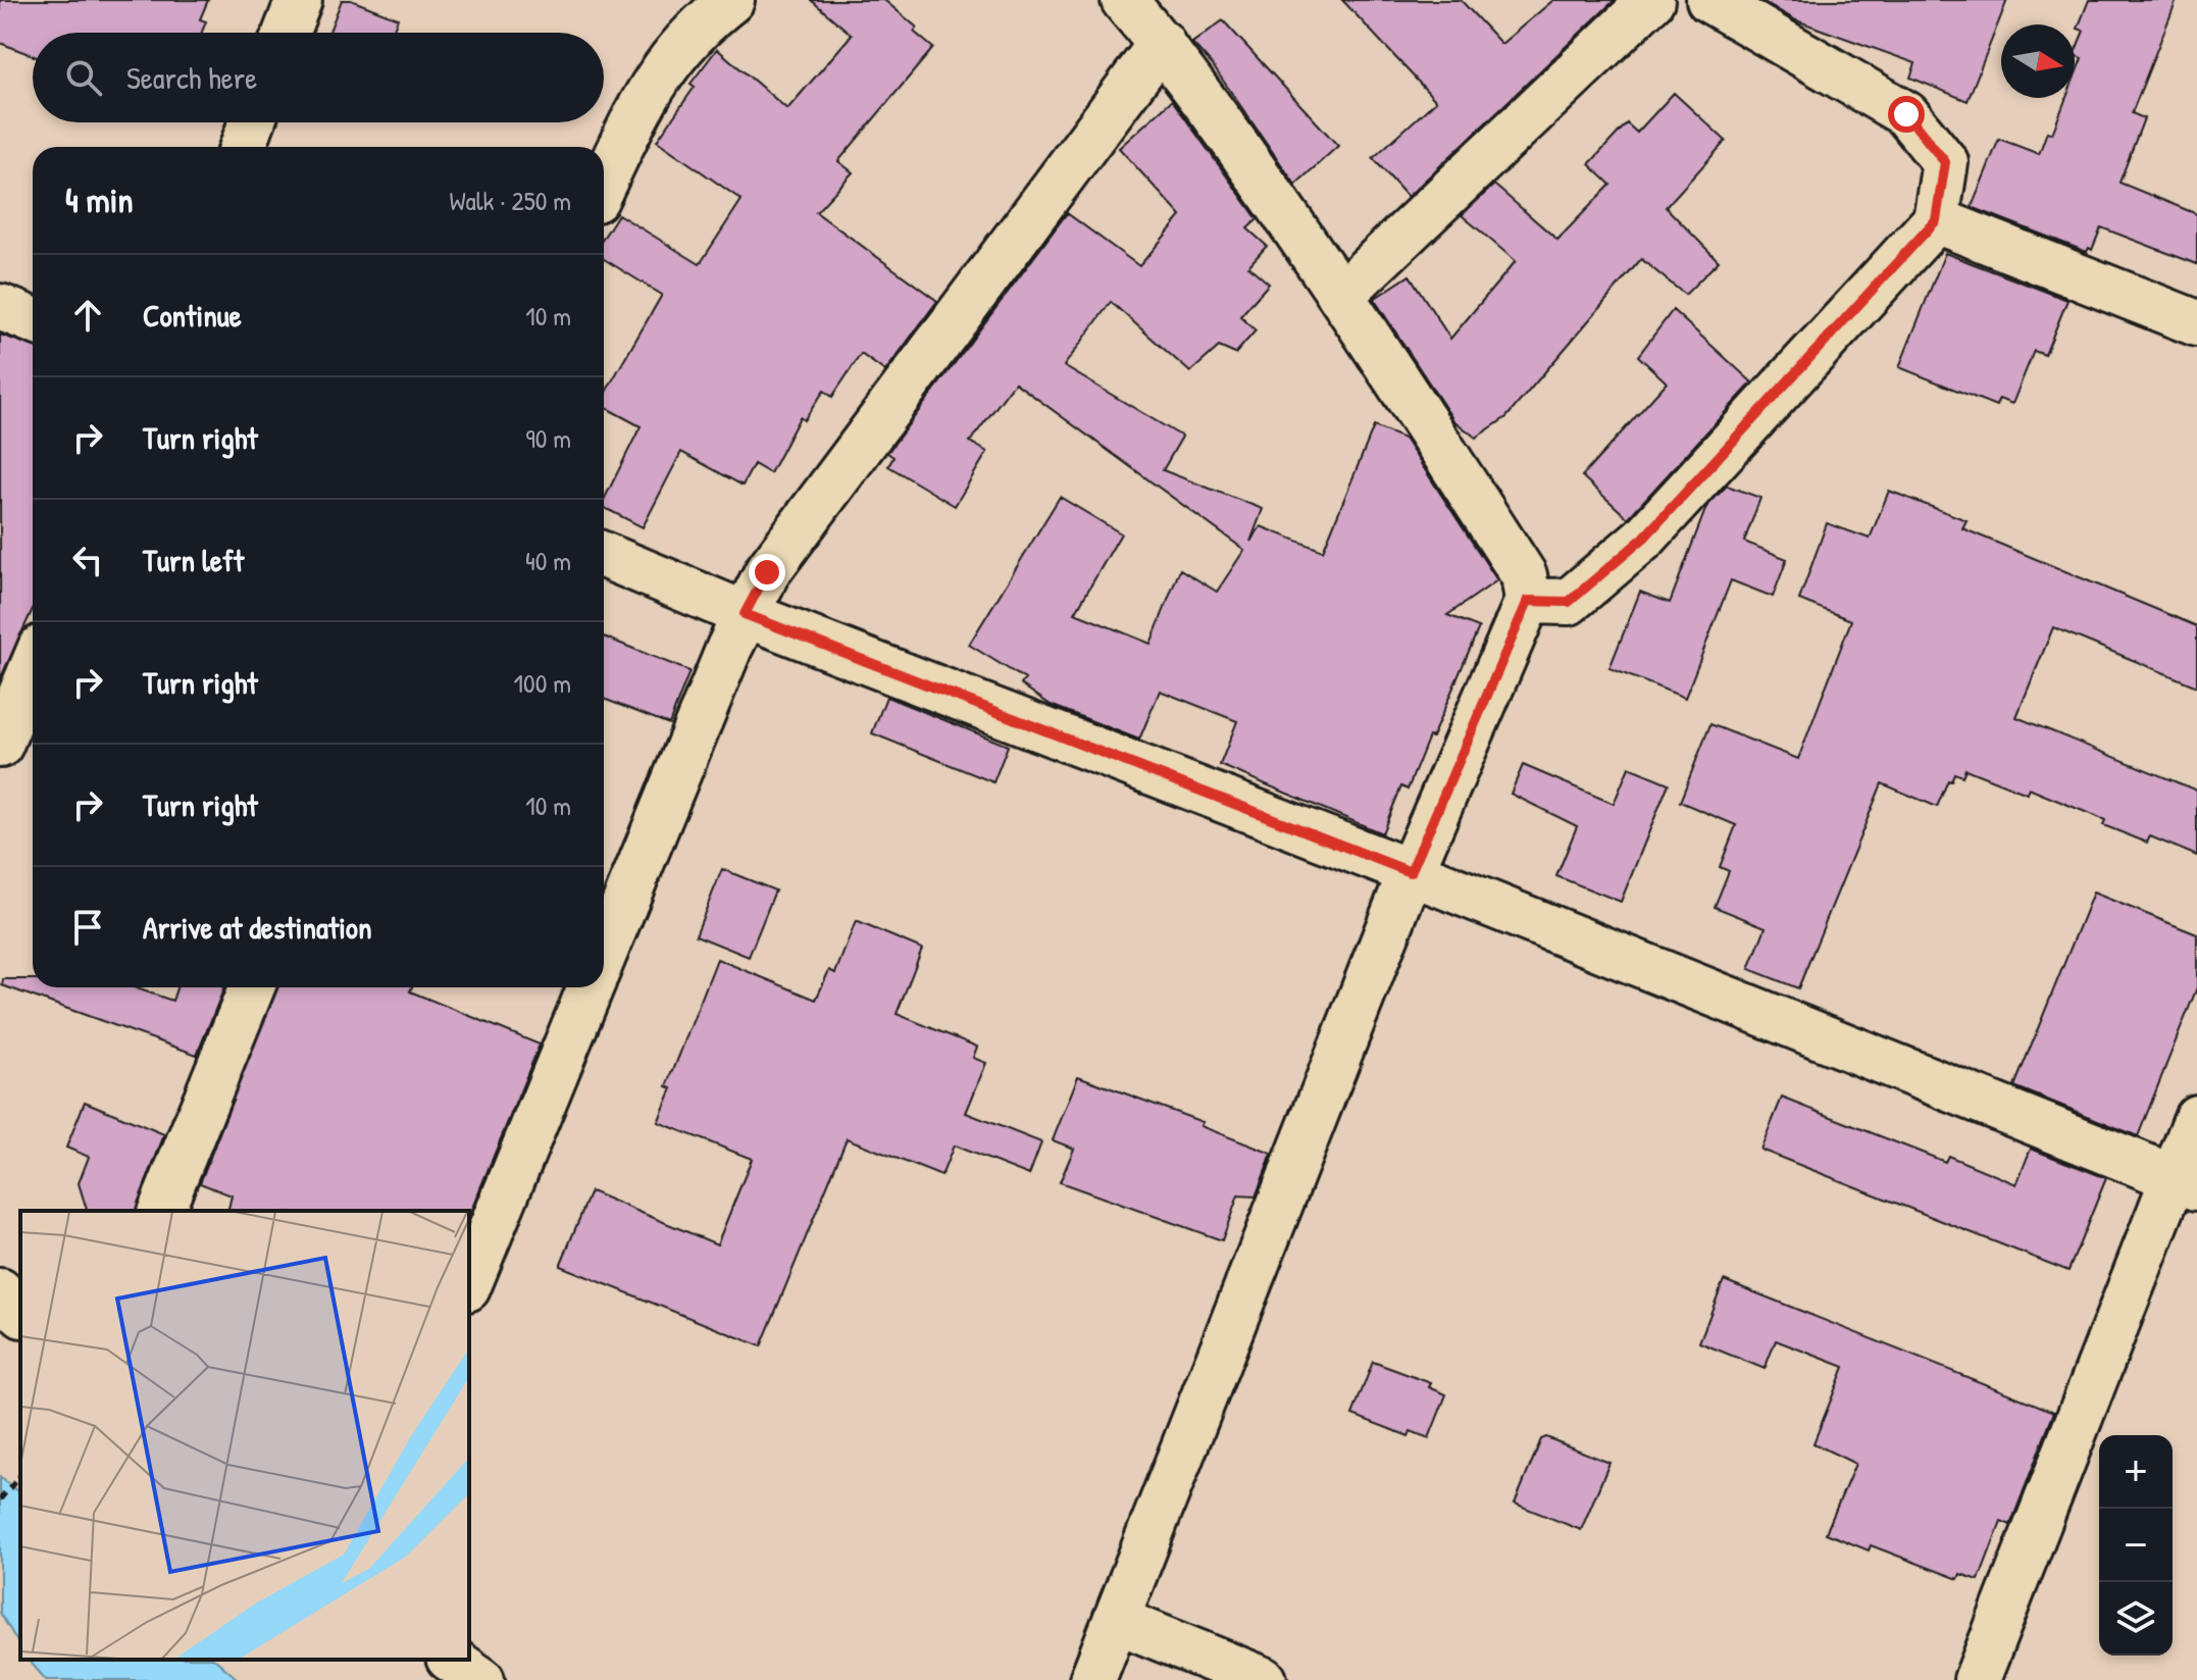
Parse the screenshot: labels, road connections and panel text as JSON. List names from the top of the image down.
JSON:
{
  "north": "right",
  "page": {
    "search": "Search here",
    "heading": ["4 min", "Walk · 250 m"],
    "list": [
      ["Continue", "10 m"],
      ["Turn right", "90 m"],
      ["Turn left", "40 m"],
      ["Turn right", "100 m"],
      ["Turn right", "10 m"],
      "Arrive at destination"
    ],
    "map_buttons": ["+", "−"]
  }
}
